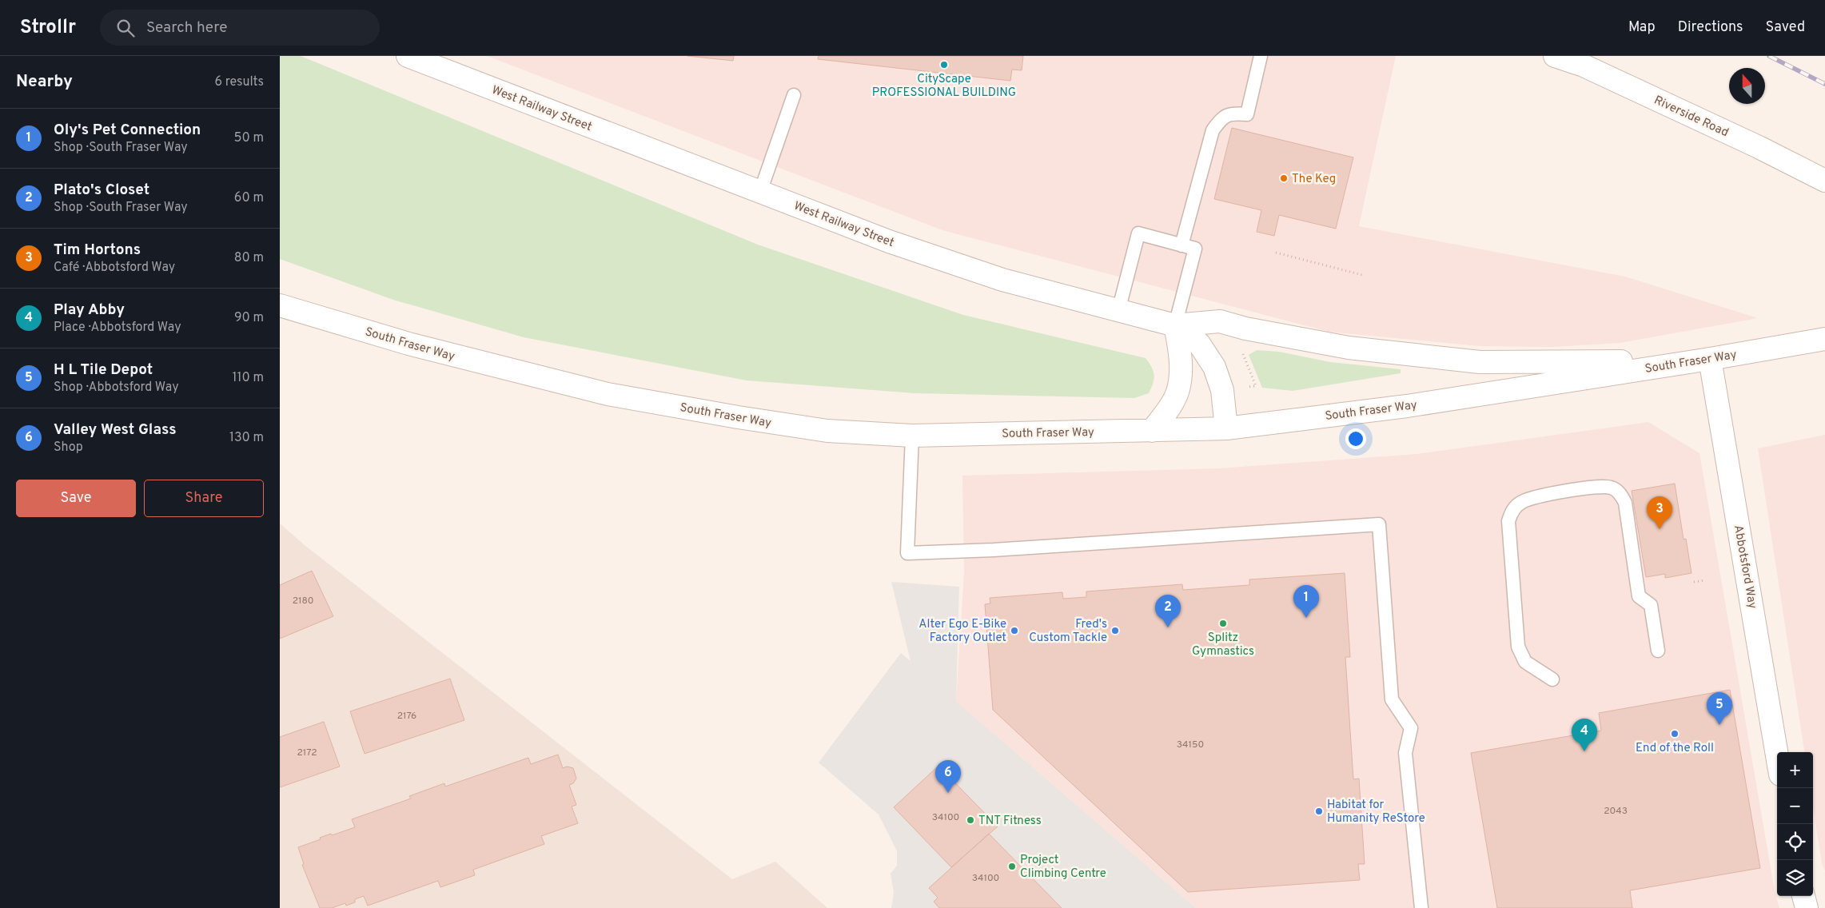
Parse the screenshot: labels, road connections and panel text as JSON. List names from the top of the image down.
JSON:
{
  "streets": {
    "main road": [
      "West Railway Street",
      "Riverside Road",
      "South Fraser Way",
      "Abbotsford Way"
    ]
  },
  "crossings": [
    ["West Railway Street", "South Fraser Way"],
    ["South Fraser Way", "Abbotsford Way"]
  ],
  "places": [
    "CityScape PROFESSIONAL BUILDING",
    "The Keg",
    "Splitz Gymnastics",
    "Alter Ego E-Bike Factory Outlet",
    "Fred's Custom Tackle",
    "End of the Roll",
    "Habitat for Humanity ReStore",
    "TNT Fitness",
    "Project Climbing Centre"
  ],
  "house_numbers": [
    "2180",
    "2176",
    "34150",
    "2172",
    "2043",
    "34100",
    "34100"
  ],
  "north": "top",
  "page": {
    "header": "Strollr",
    "search": "Search here",
    "nav": ["Map", "Directions", "Saved"],
    "heading": ["Nearby", "6 results"],
    "list": [
      {
        "mark": "1",
        "name": "Oly's Pet Connection",
        "note": "Shop · South Fraser Way",
        "value": "50 m"
      },
      {
        "mark": "2",
        "name": "Plato's Closet",
        "note": "Shop · South Fraser Way",
        "value": "60 m"
      },
      {
        "mark": "3",
        "name": "Tim Hortons",
        "note": "Café · Abbotsford Way",
        "value": "80 m"
      },
      {
        "mark": "4",
        "name": "Play Abby",
        "note": "Place · Abbotsford Way",
        "value": "90 m"
      },
      {
        "mark": "5",
        "name": "H L Tile Depot",
        "note": "Shop · Abbotsford Way",
        "value": "110 m"
      },
      {
        "mark": "6",
        "name": "Valley West Glass",
        "note": "Shop",
        "value": "130 m"
      }
    ],
    "buttons": ["Save", "Share"],
    "pins": [
      "3",
      "1",
      "2",
      "5",
      "4",
      "6"
    ],
    "map_buttons": ["+", "−"]
  }
}
